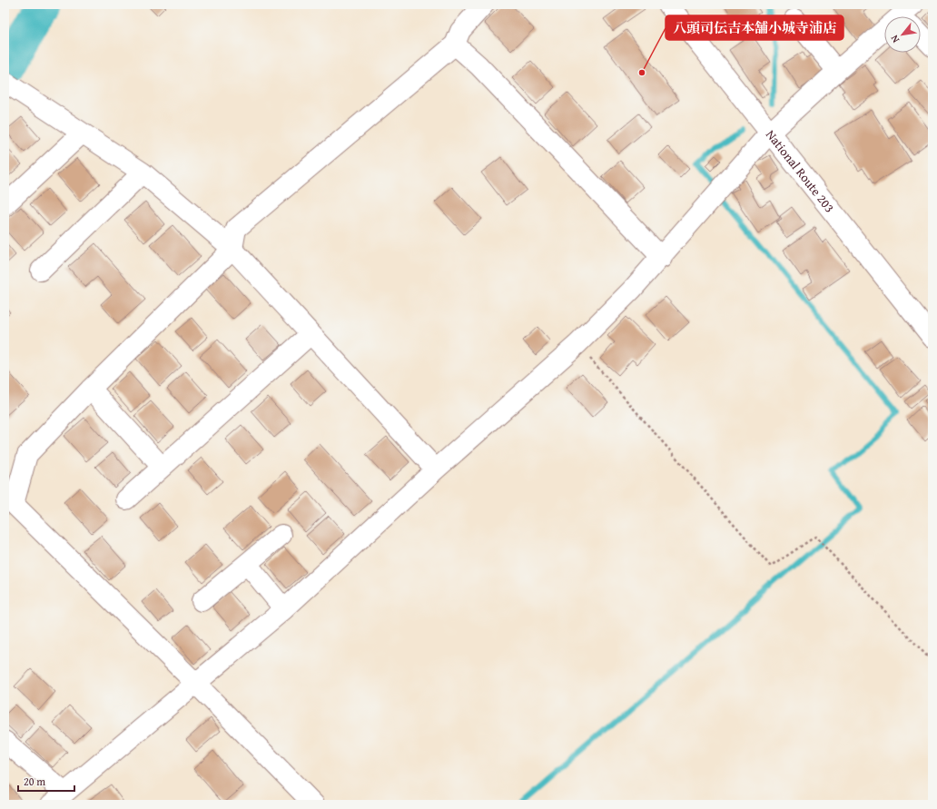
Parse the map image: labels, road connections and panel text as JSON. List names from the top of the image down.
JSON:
{
  "streets": {
    "main road": ["National Route 203"]
  },
  "places": ["八頭司伝吉本舗小城寺浦店"],
  "scale_bar": "20 m",
  "north": "bottom left"
}
